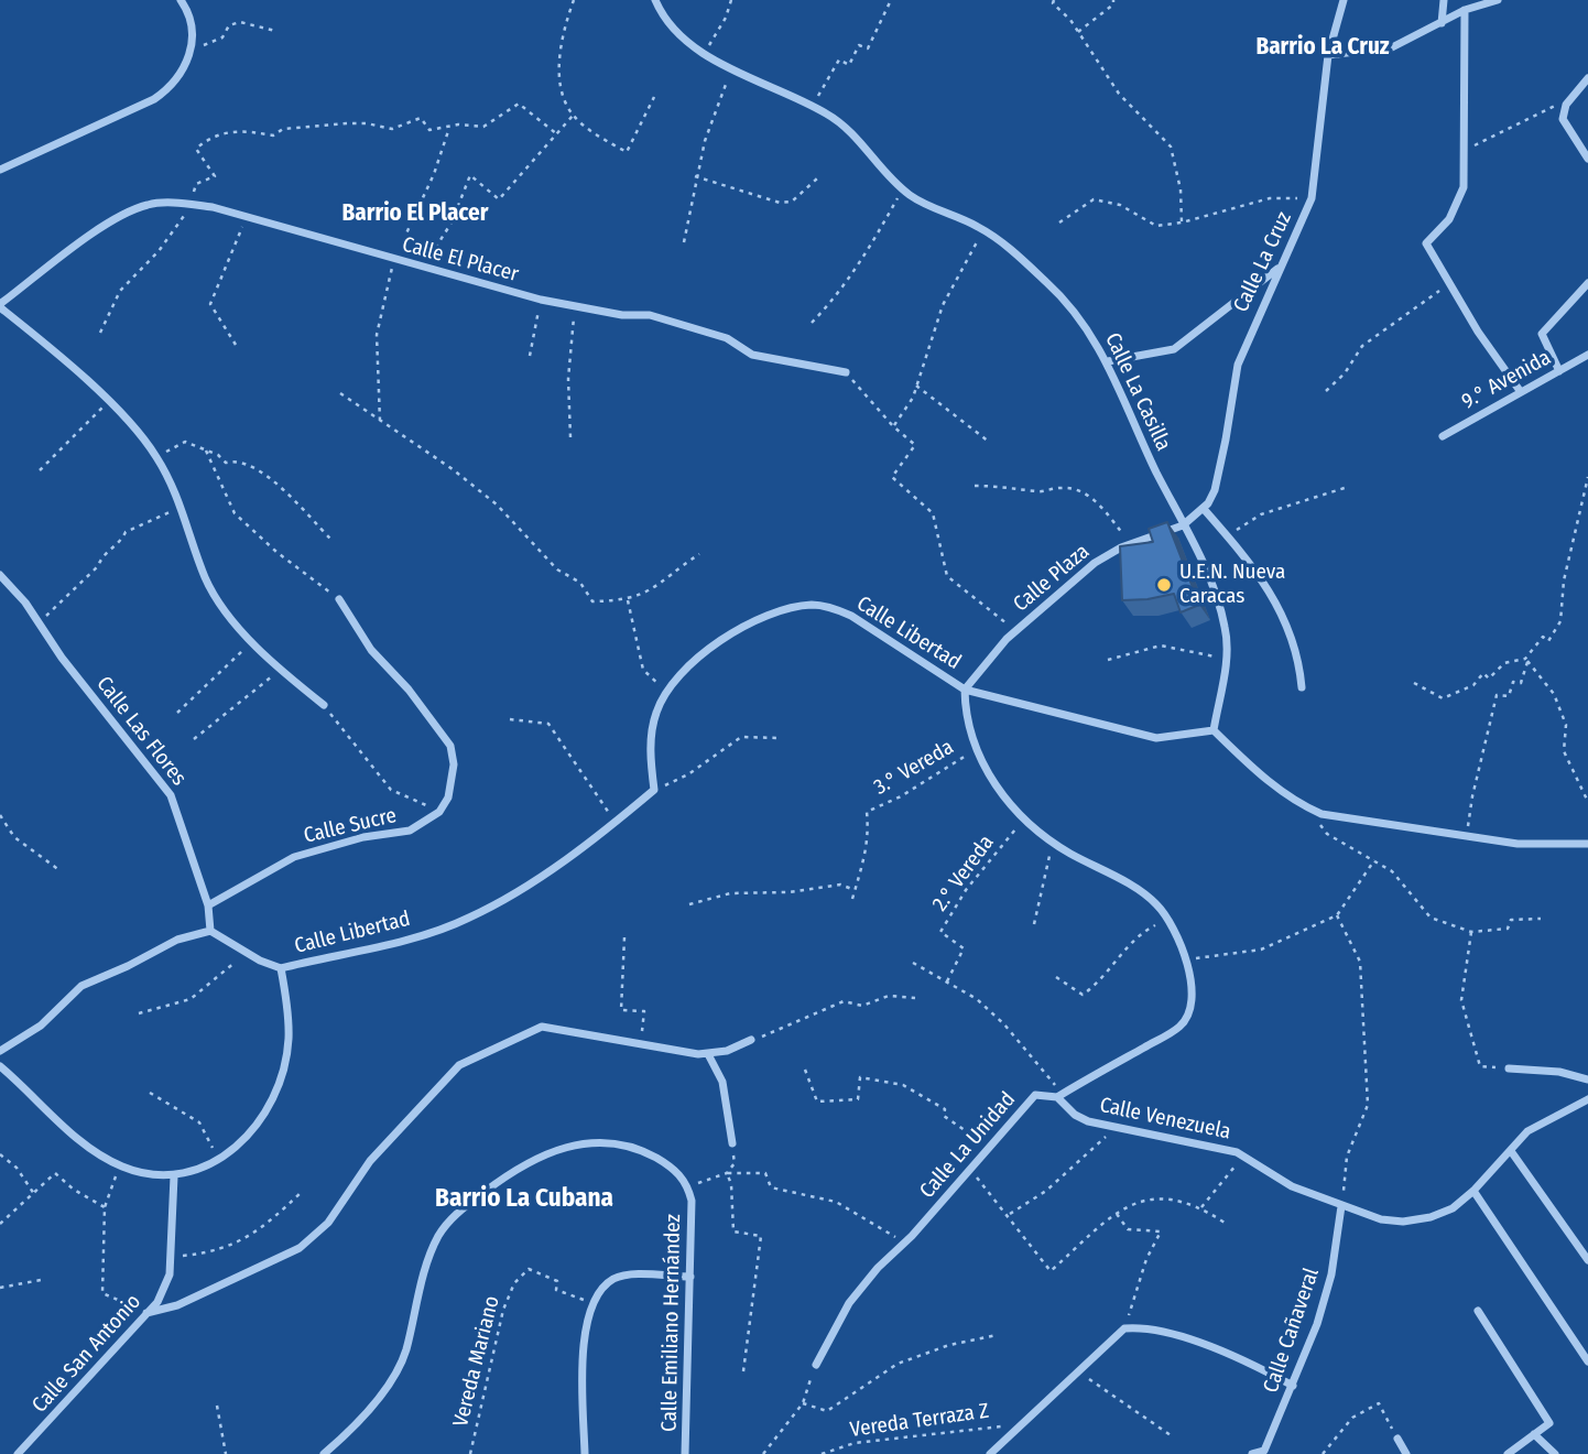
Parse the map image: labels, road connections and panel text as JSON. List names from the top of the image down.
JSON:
{
  "streets": {
    "street": [
      "Calle El Placer",
      "Calle La Cruz",
      "9.° Avenida",
      "Calle La Casilla",
      "Calle Plaza",
      "Calle Libertad",
      "Calle Las Flores",
      "Calle Sucre",
      "Calle Venezuela",
      "Calle La Unidad",
      "Calle Emiliano Hernández",
      "Calle Cañaveral",
      "Calle San Antonio"
    ],
    "path": [
      "3.° Vereda",
      "2.° Vereda",
      "Vereda Mariano",
      "Vereda Terraza Z"
    ]
  },
  "crossings": [
    ["Calle La Cruz", "Calle La Casilla"],
    ["Calle La Cruz", "Calle Plaza"],
    ["Calle La Casilla", "Calle Plaza"],
    ["Calle La Casilla", "Calle Libertad"],
    ["Calle Plaza", "Calle Libertad"],
    ["Calle Plaza", "Calle La Unidad"],
    ["Calle Libertad", "Calle La Unidad"],
    ["Calle Las Flores", "Calle Sucre"],
    ["3.° Vereda", "Calle La Unidad"],
    ["2.° Vereda", "Calle La Unidad"],
    ["Calle Venezuela", "Calle La Unidad"],
    ["Calle Venezuela", "Calle Cañaveral"]
  ],
  "districts": ["Barrio La Cruz", "Barrio El Placer", "Barrio La Cubana"],
  "places": ["U.E.N. Nueva Caracas"]
}
